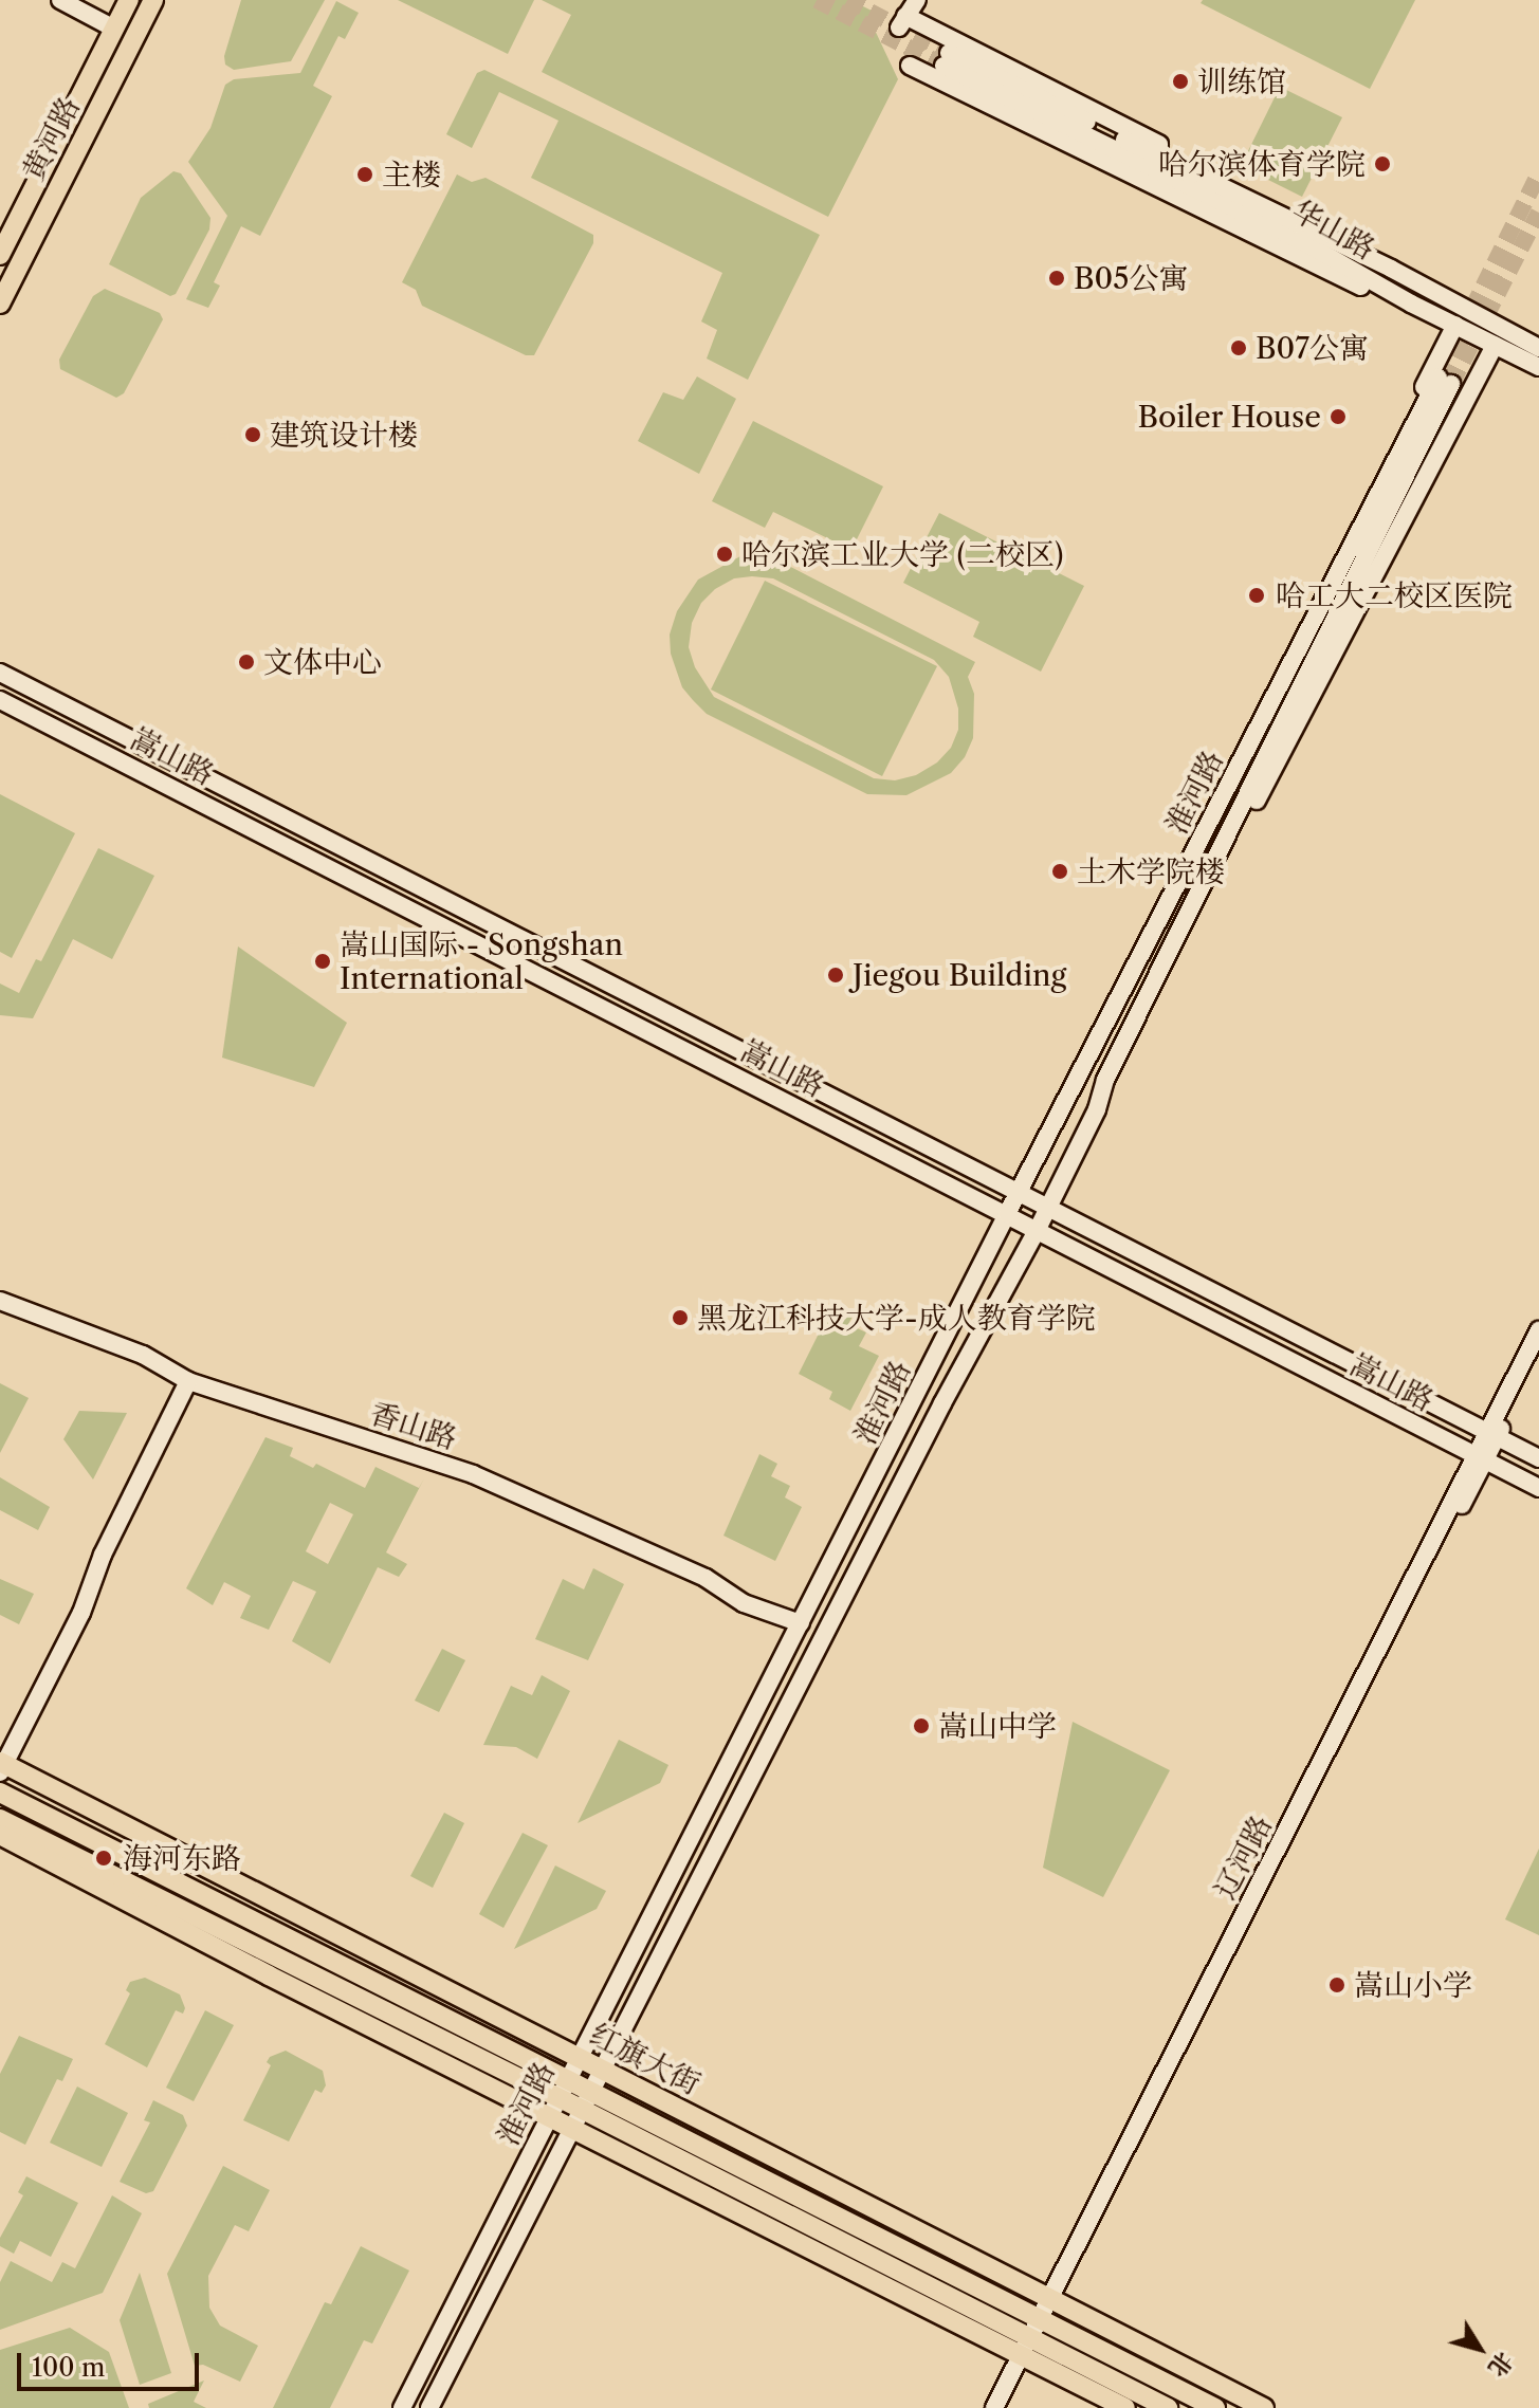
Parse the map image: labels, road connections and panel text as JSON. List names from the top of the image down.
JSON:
{
  "streets": {
    "main road": [
      "黄河路",
      "华山路",
      "嵩山路",
      "淮河路",
      "香山路",
      "辽河路",
      "红旗大街"
    ]
  },
  "crossings": [
    ["嵩山路", "淮河路"],
    ["嵩山路", "辽河路"],
    ["淮河路", "香山路"],
    ["淮河路", "红旗大街"],
    ["辽河路", "红旗大街"]
  ],
  "places": [
    "训练馆",
    "哈尔滨体育学院",
    "主楼",
    "B05公寓",
    "B07公寓",
    "Boiler House",
    "建筑设计楼",
    "哈尔滨工业大学 (二校区)",
    "哈工大二校区医院",
    "文体中心",
    "土木学院楼",
    "嵩山国际 - Songshan International",
    "Jiegou Building",
    "黑龙江科技大学-成人教育学院",
    "嵩山中学",
    "海河东路",
    "嵩山小学"
  ],
  "scale_bar": "100 m",
  "north": "bottom right"
}
